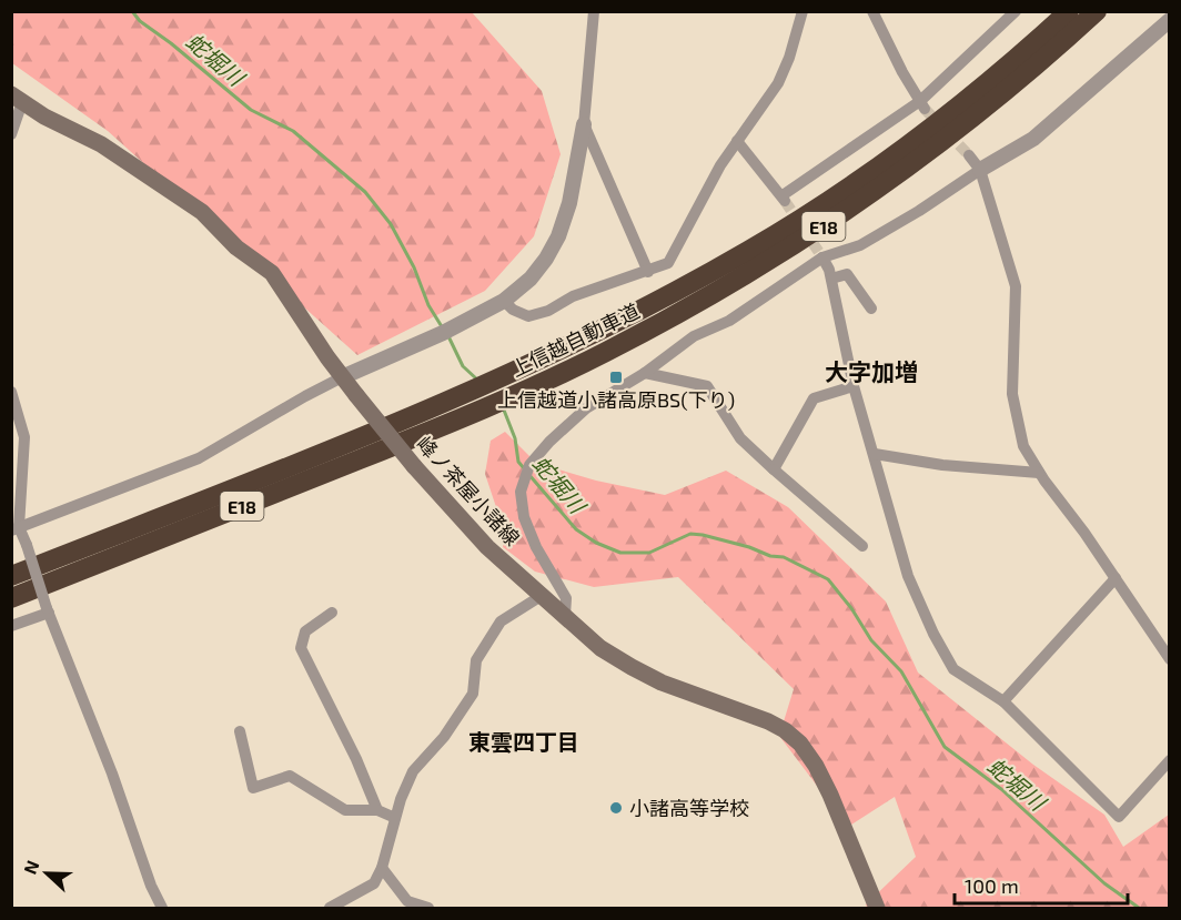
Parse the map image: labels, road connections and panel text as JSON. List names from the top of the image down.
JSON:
{
  "streets": {
    "highway": ["E18", "上信越自動車道"],
    "main road": ["峰ノ茶屋小諸線"]
  },
  "districts": ["大字加増", "東雲四丁目"],
  "water": ["蛇堀川"],
  "places": {
    "transit": ["上信越道小諸高原BS(下り)"],
    "other": ["小諸高等学校"]
  },
  "scale_bar": "100 m",
  "north": "left"
}
